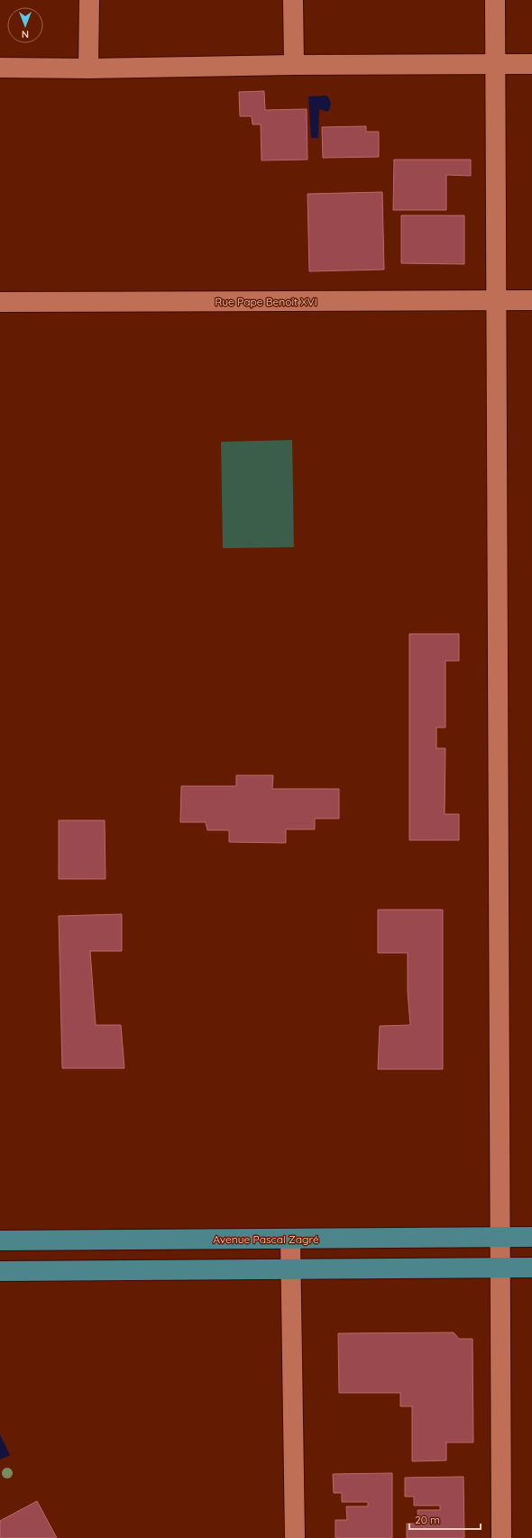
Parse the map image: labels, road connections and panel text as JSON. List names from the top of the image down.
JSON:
{
  "streets": {
    "main road": ["Avenue Pascal Zagré"],
    "street": ["Rue Pape Benoît XVI"]
  },
  "scale_bar": "20 m",
  "north": "bottom"
}
